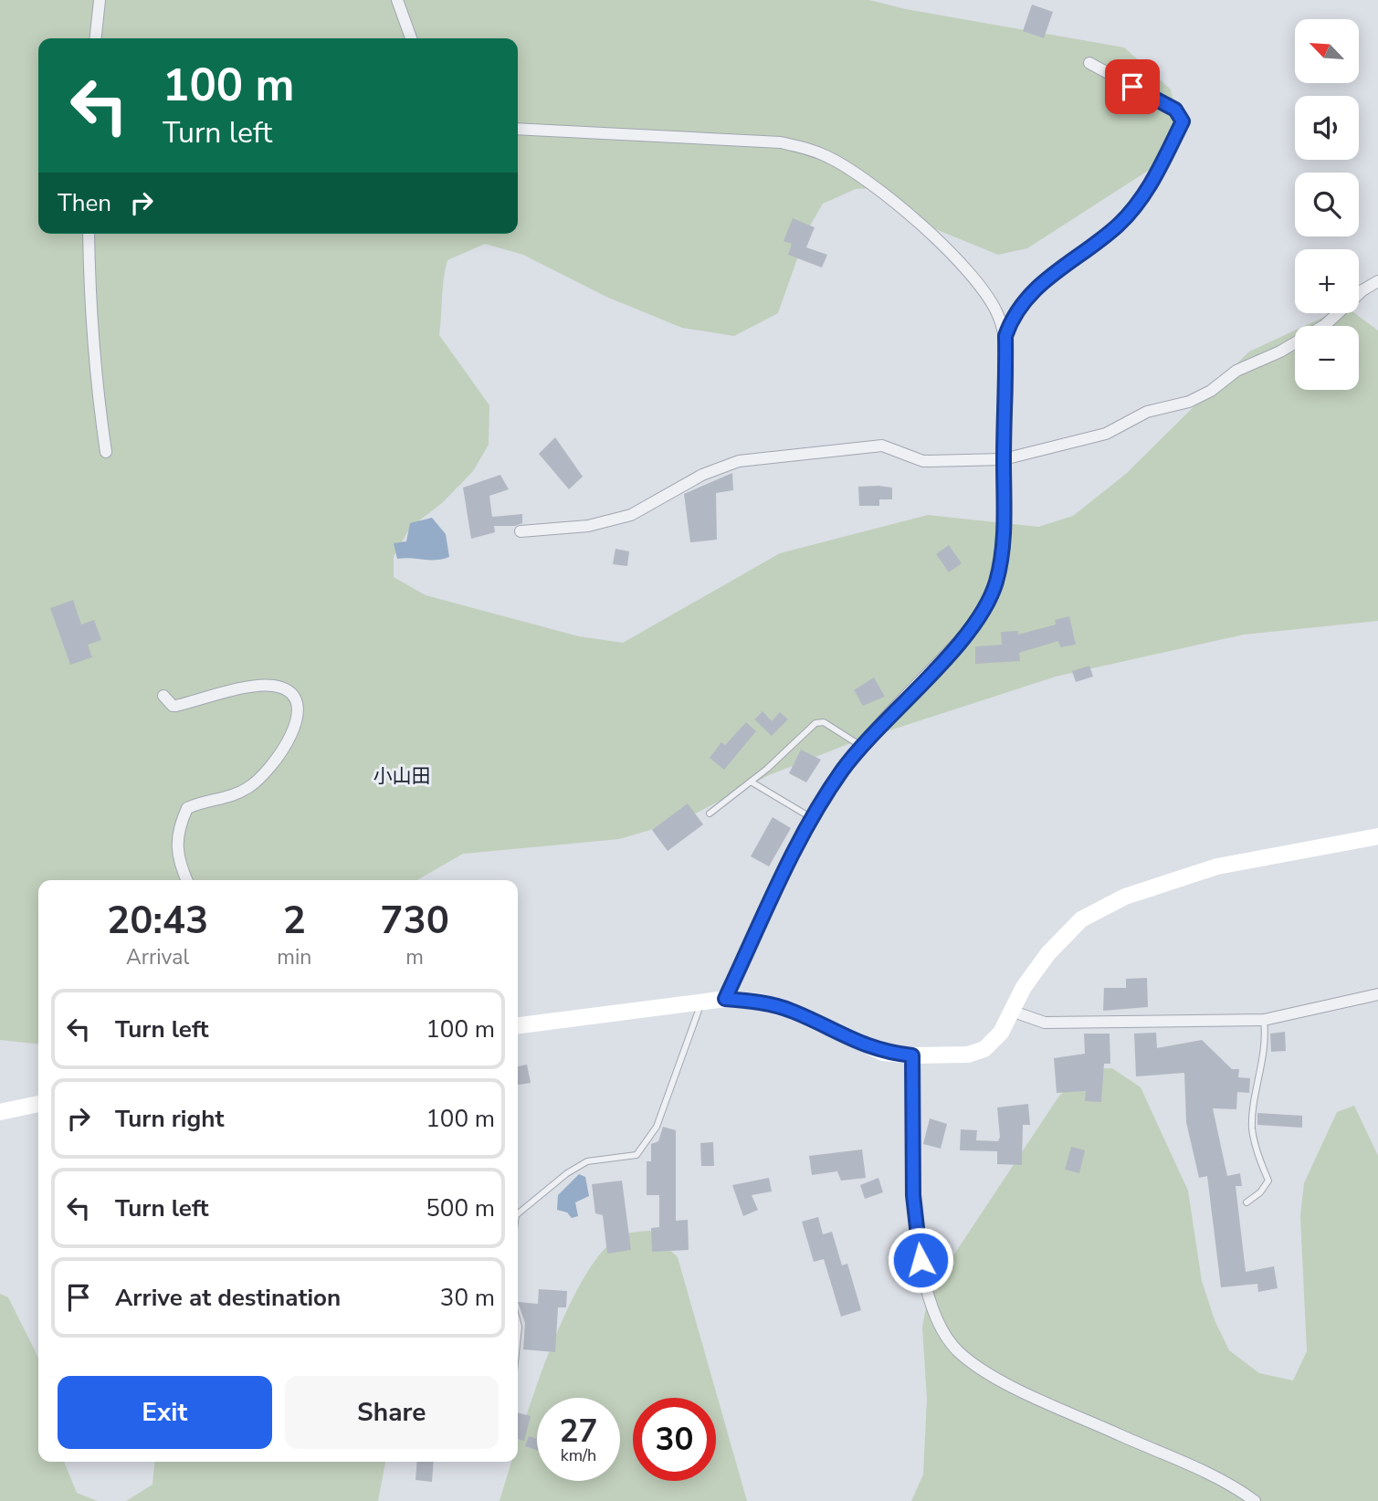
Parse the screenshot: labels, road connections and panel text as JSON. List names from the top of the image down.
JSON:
{
  "districts": ["小山田"],
  "north": "top left",
  "page": {
    "map_buttons": ["+", "−"],
    "turn": ["100 m", "Turn left"],
    "then": "Then",
    "eta": [
      "20:43",
      "Arrival",
      "2",
      "min",
      "730",
      "m"
    ],
    "list": [
      {
        "name": "Turn left",
        "value": "100 m"
      },
      {
        "name": "Turn right",
        "value": "100 m"
      },
      {
        "name": "Turn left",
        "value": "500 m"
      },
      {
        "name": "Arrive at destination",
        "value": "30 m"
      }
    ],
    "buttons": ["Exit", "Share"],
    "speed": "27 km/h",
    "limit": "30"
  }
}
